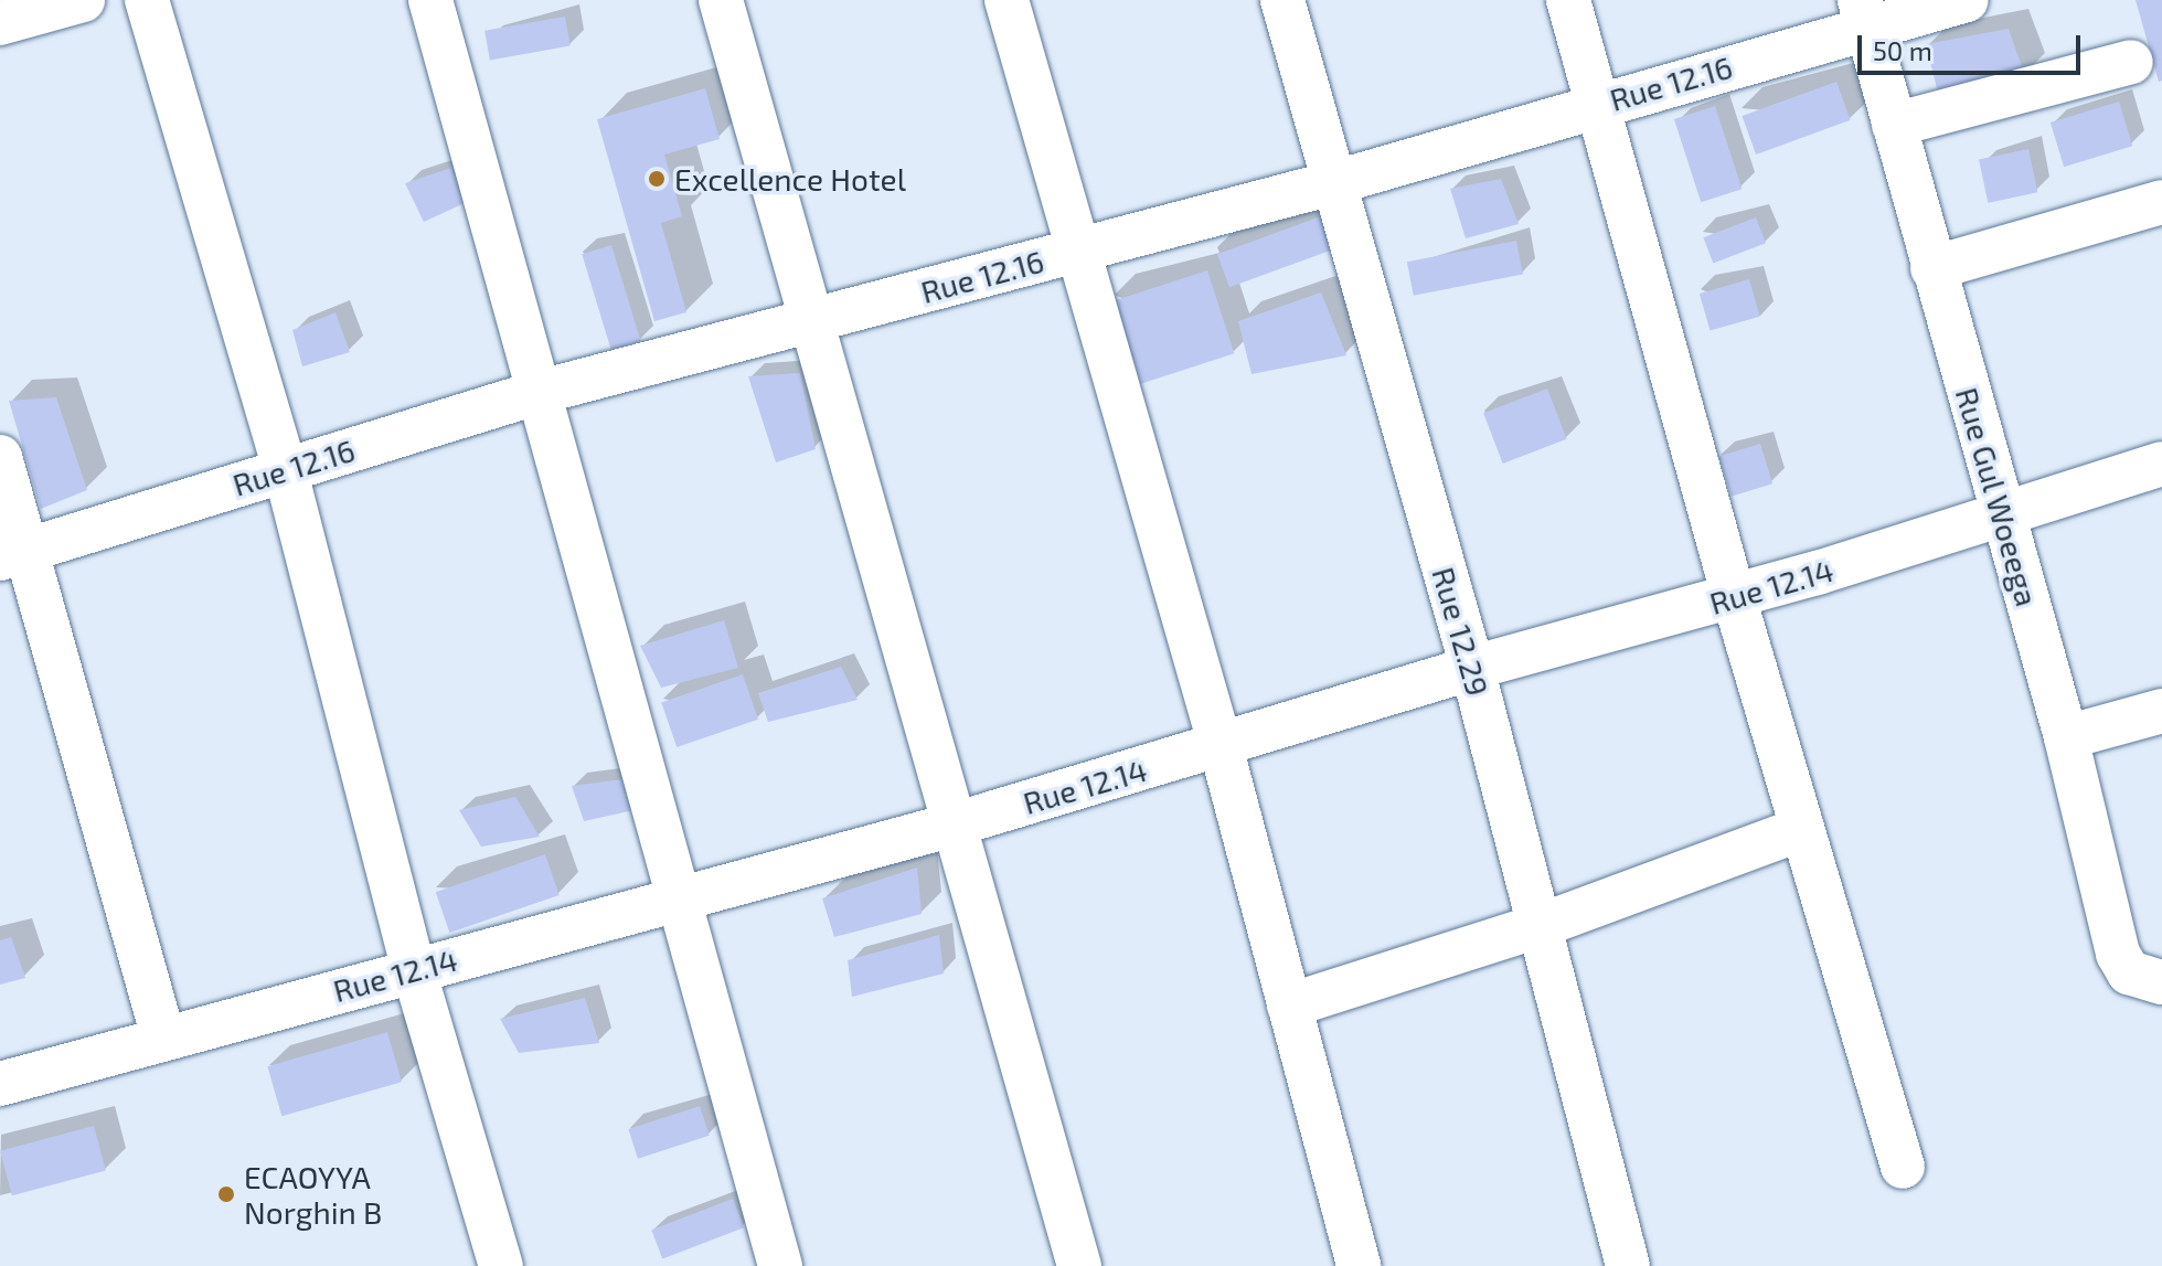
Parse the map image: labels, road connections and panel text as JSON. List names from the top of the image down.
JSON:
{
  "streets": {
    "street": [
      "Rue 12.16",
      "Rue Gul Woeega",
      "Rue 12.14",
      "Rue 12.29"
    ]
  },
  "crossings": [
    ["Rue 12.16", "Rue Gul Woeega"],
    ["Rue 12.16", "Rue 12.29"],
    ["Rue Gul Woeega", "Rue 12.14"],
    ["Rue 12.14", "Rue 12.29"]
  ],
  "places": ["Excellence Hotel", "ECAOYYA Norghin B"],
  "scale_bar": "50 m"
}
